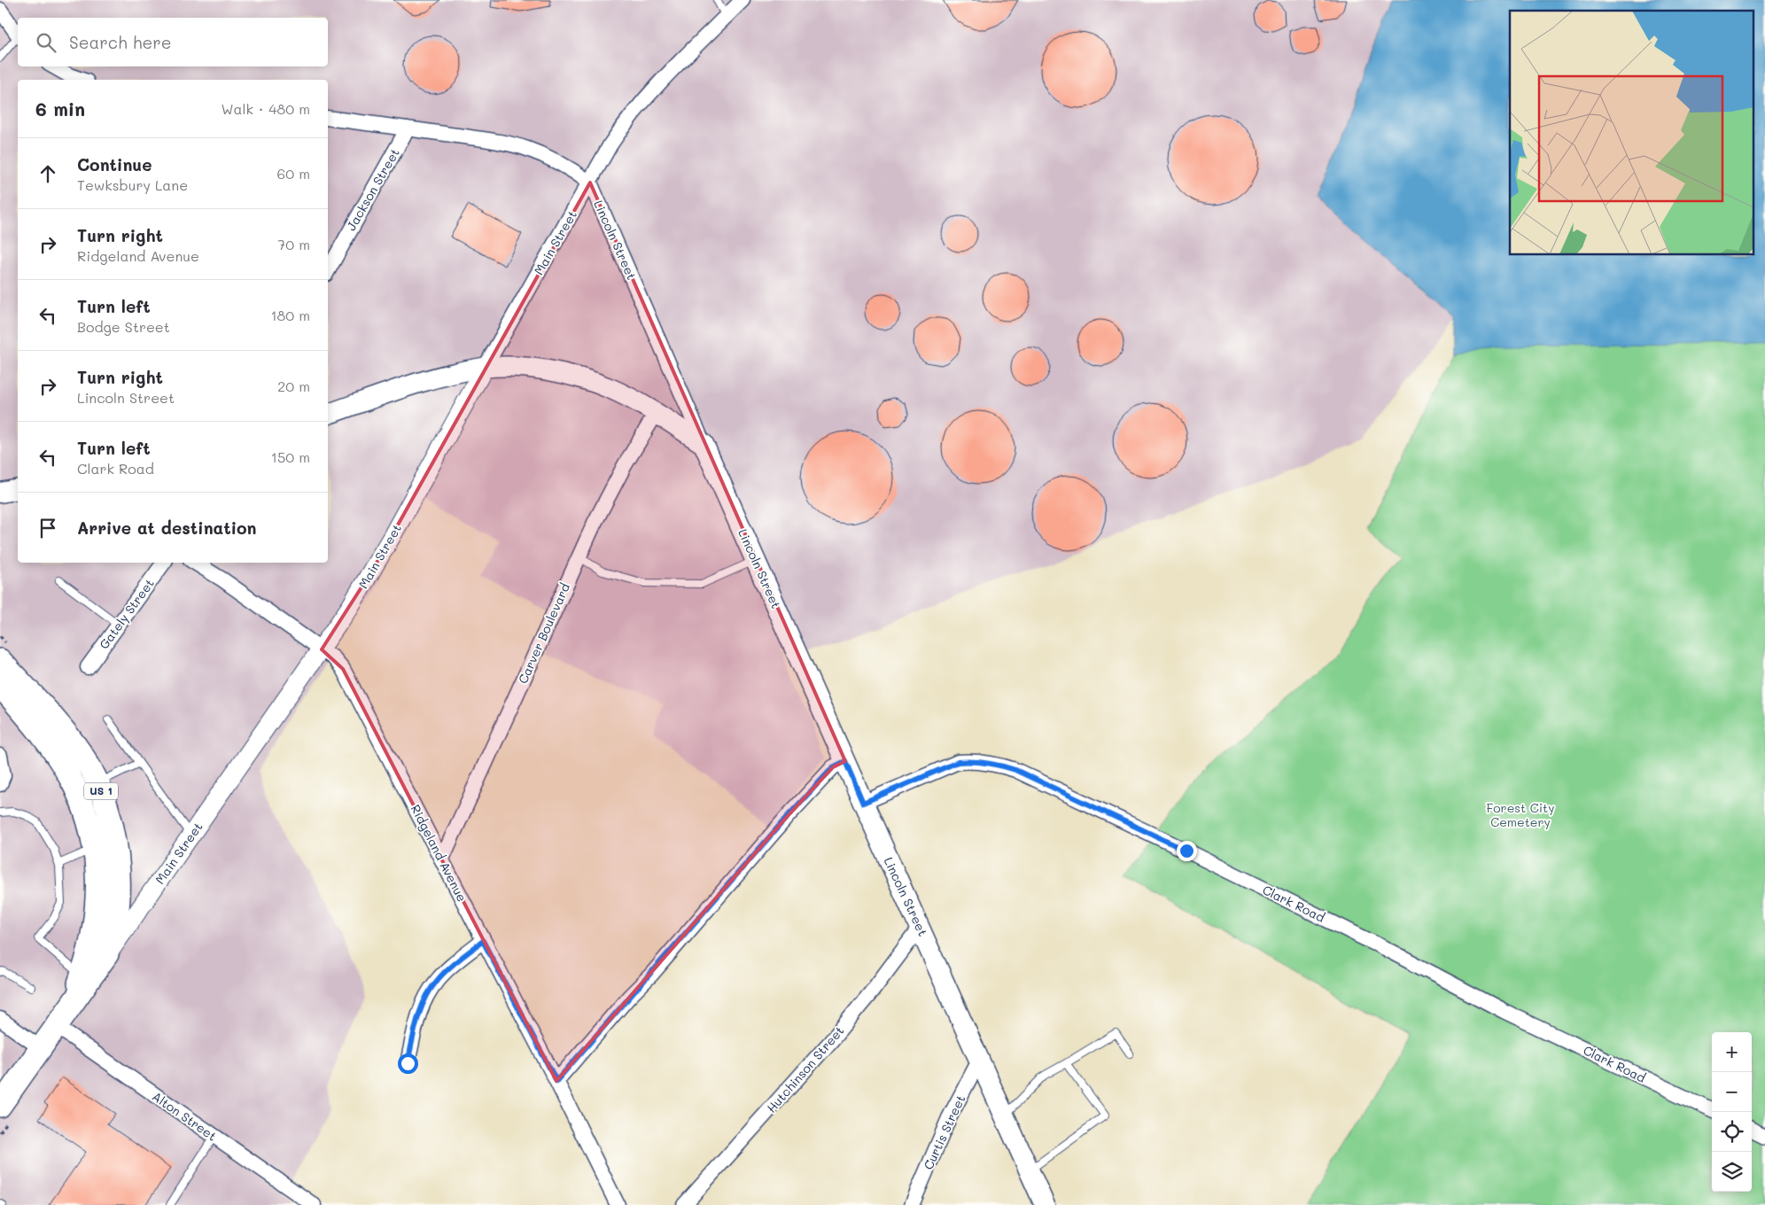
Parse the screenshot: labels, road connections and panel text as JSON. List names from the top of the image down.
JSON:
{
  "streets": {
    "main road": ["Lincoln Street", "Main Street", "US 1"],
    "street": [
      "Jackson Street",
      "Gately Street",
      "Carver Boulevard",
      "Ridgeland Avenue",
      "Clark Road",
      "Hutchinson Street",
      "Alton Street",
      "Curtis Street"
    ]
  },
  "crossings": [
    ["Lincoln Street", "Main Street"],
    ["Lincoln Street", "Clark Road"],
    ["Lincoln Street", "Hutchinson Street"],
    ["Lincoln Street", "Curtis Street"],
    ["Main Street", "US 1"],
    ["Main Street", "Ridgeland Avenue"],
    ["Main Street", "Alton Street"],
    ["Carver Boulevard", "Ridgeland Avenue"],
    ["US 1", "Alton Street"]
  ],
  "parks": ["Forest City Cemetery"],
  "page": {
    "search": "Search here",
    "heading": ["6 min", "Walk · 480 m"],
    "list": [
      ["Continue", "Tewksbury Lane", "60 m"],
      ["Turn right", "Ridgeland Avenue", "70 m"],
      ["Turn left", "Bodge Street", "180 m"],
      ["Turn right", "Lincoln Street", "20 m"],
      ["Turn left", "Clark Road", "150 m"],
      "Arrive at destination"
    ],
    "map_buttons": ["+", "−"]
  }
}
